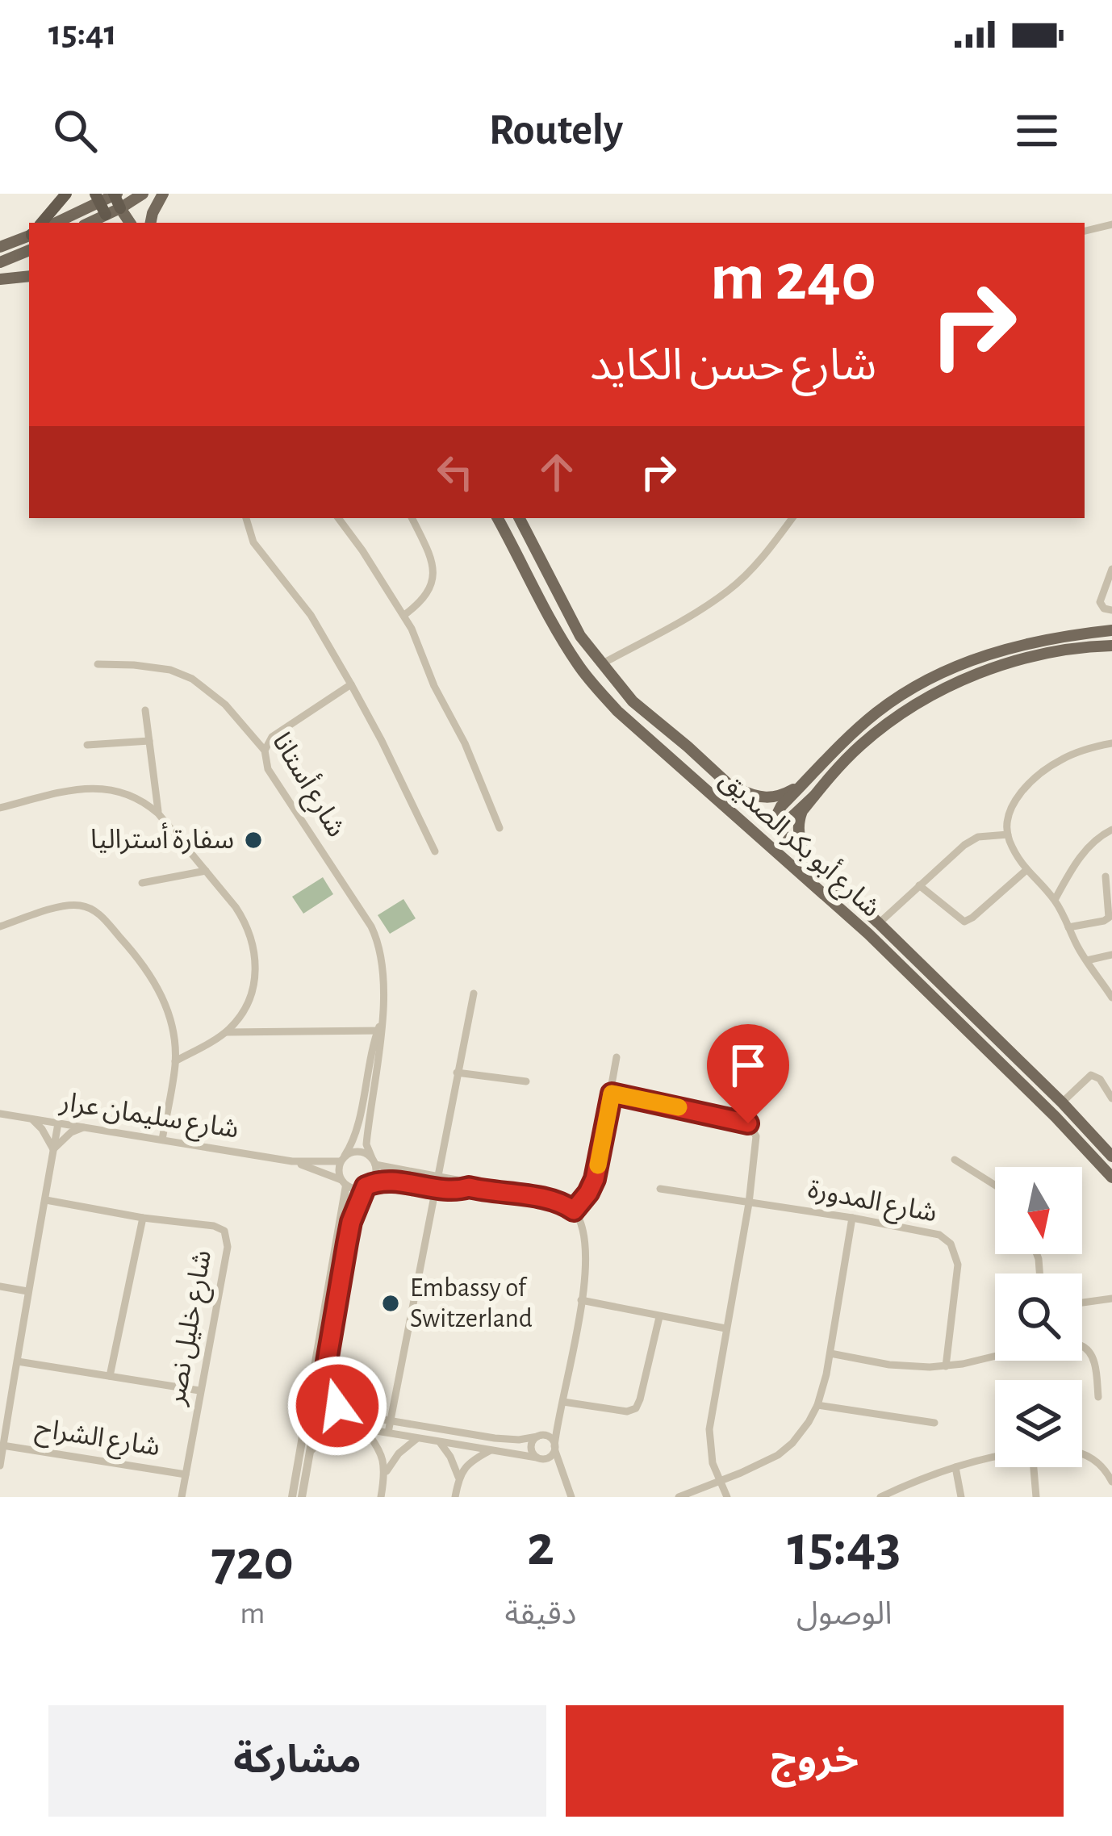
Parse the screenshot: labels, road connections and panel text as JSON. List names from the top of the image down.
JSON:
{
  "streets": {
    "main road": ["شارع أبو بكر الصديق"],
    "street": [
      "شارع أستانا",
      "شارع سليمان عرار",
      "شارع المدورة",
      "شارع خليل نصر",
      "شارع الشراح"
    ]
  },
  "crossings": [
    ["شارع أستانا", "شارع سليمان عرار"],
    ["شارع خليل نصر", "شارع الشراح"]
  ],
  "places": ["سفارة أستراليا", "Embassy of Switzerland"],
  "north": "bottom",
  "page": {
    "status": "15:41",
    "header": "Routely",
    "turn": ["240 m", "شارع حسن الكايد"],
    "eta": [
      "15:43",
      "الوصول",
      "2",
      "دقيقة",
      "720",
      "m"
    ],
    "buttons": ["خروج", "مشاركة"]
  }
}
